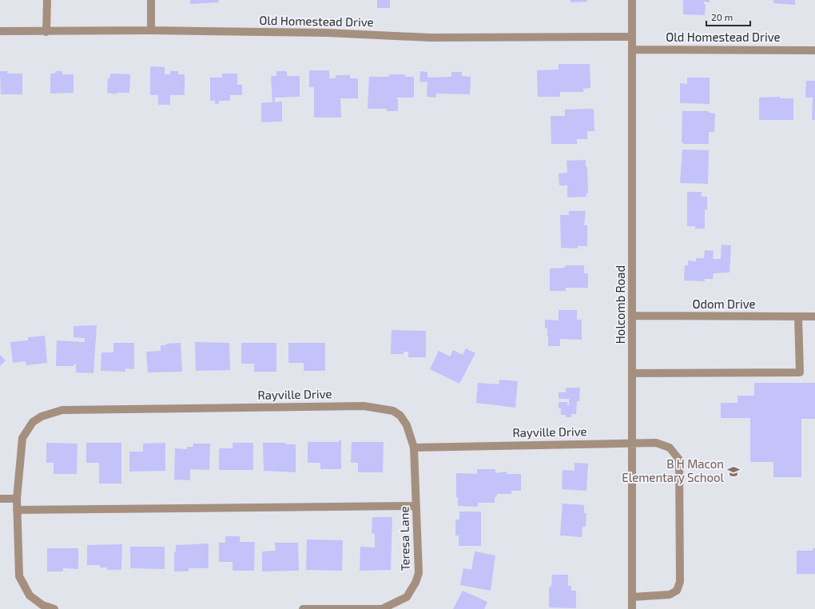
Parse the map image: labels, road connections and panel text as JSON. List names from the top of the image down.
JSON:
{
  "streets": {
    "street": [
      "Old Homestead Drive",
      "Holcomb Road",
      "Odom Drive",
      "Rayville Drive",
      "Teresa Lane"
    ]
  },
  "crossings": [
    ["Old Homestead Drive", "Holcomb Road"],
    ["Holcomb Road", "Odom Drive"],
    ["Holcomb Road", "Rayville Drive"],
    ["Rayville Drive", "Teresa Lane"]
  ],
  "places": {
    "school or university": ["B H Macon Elementary School"]
  },
  "scale_bar": "20 m"
}
